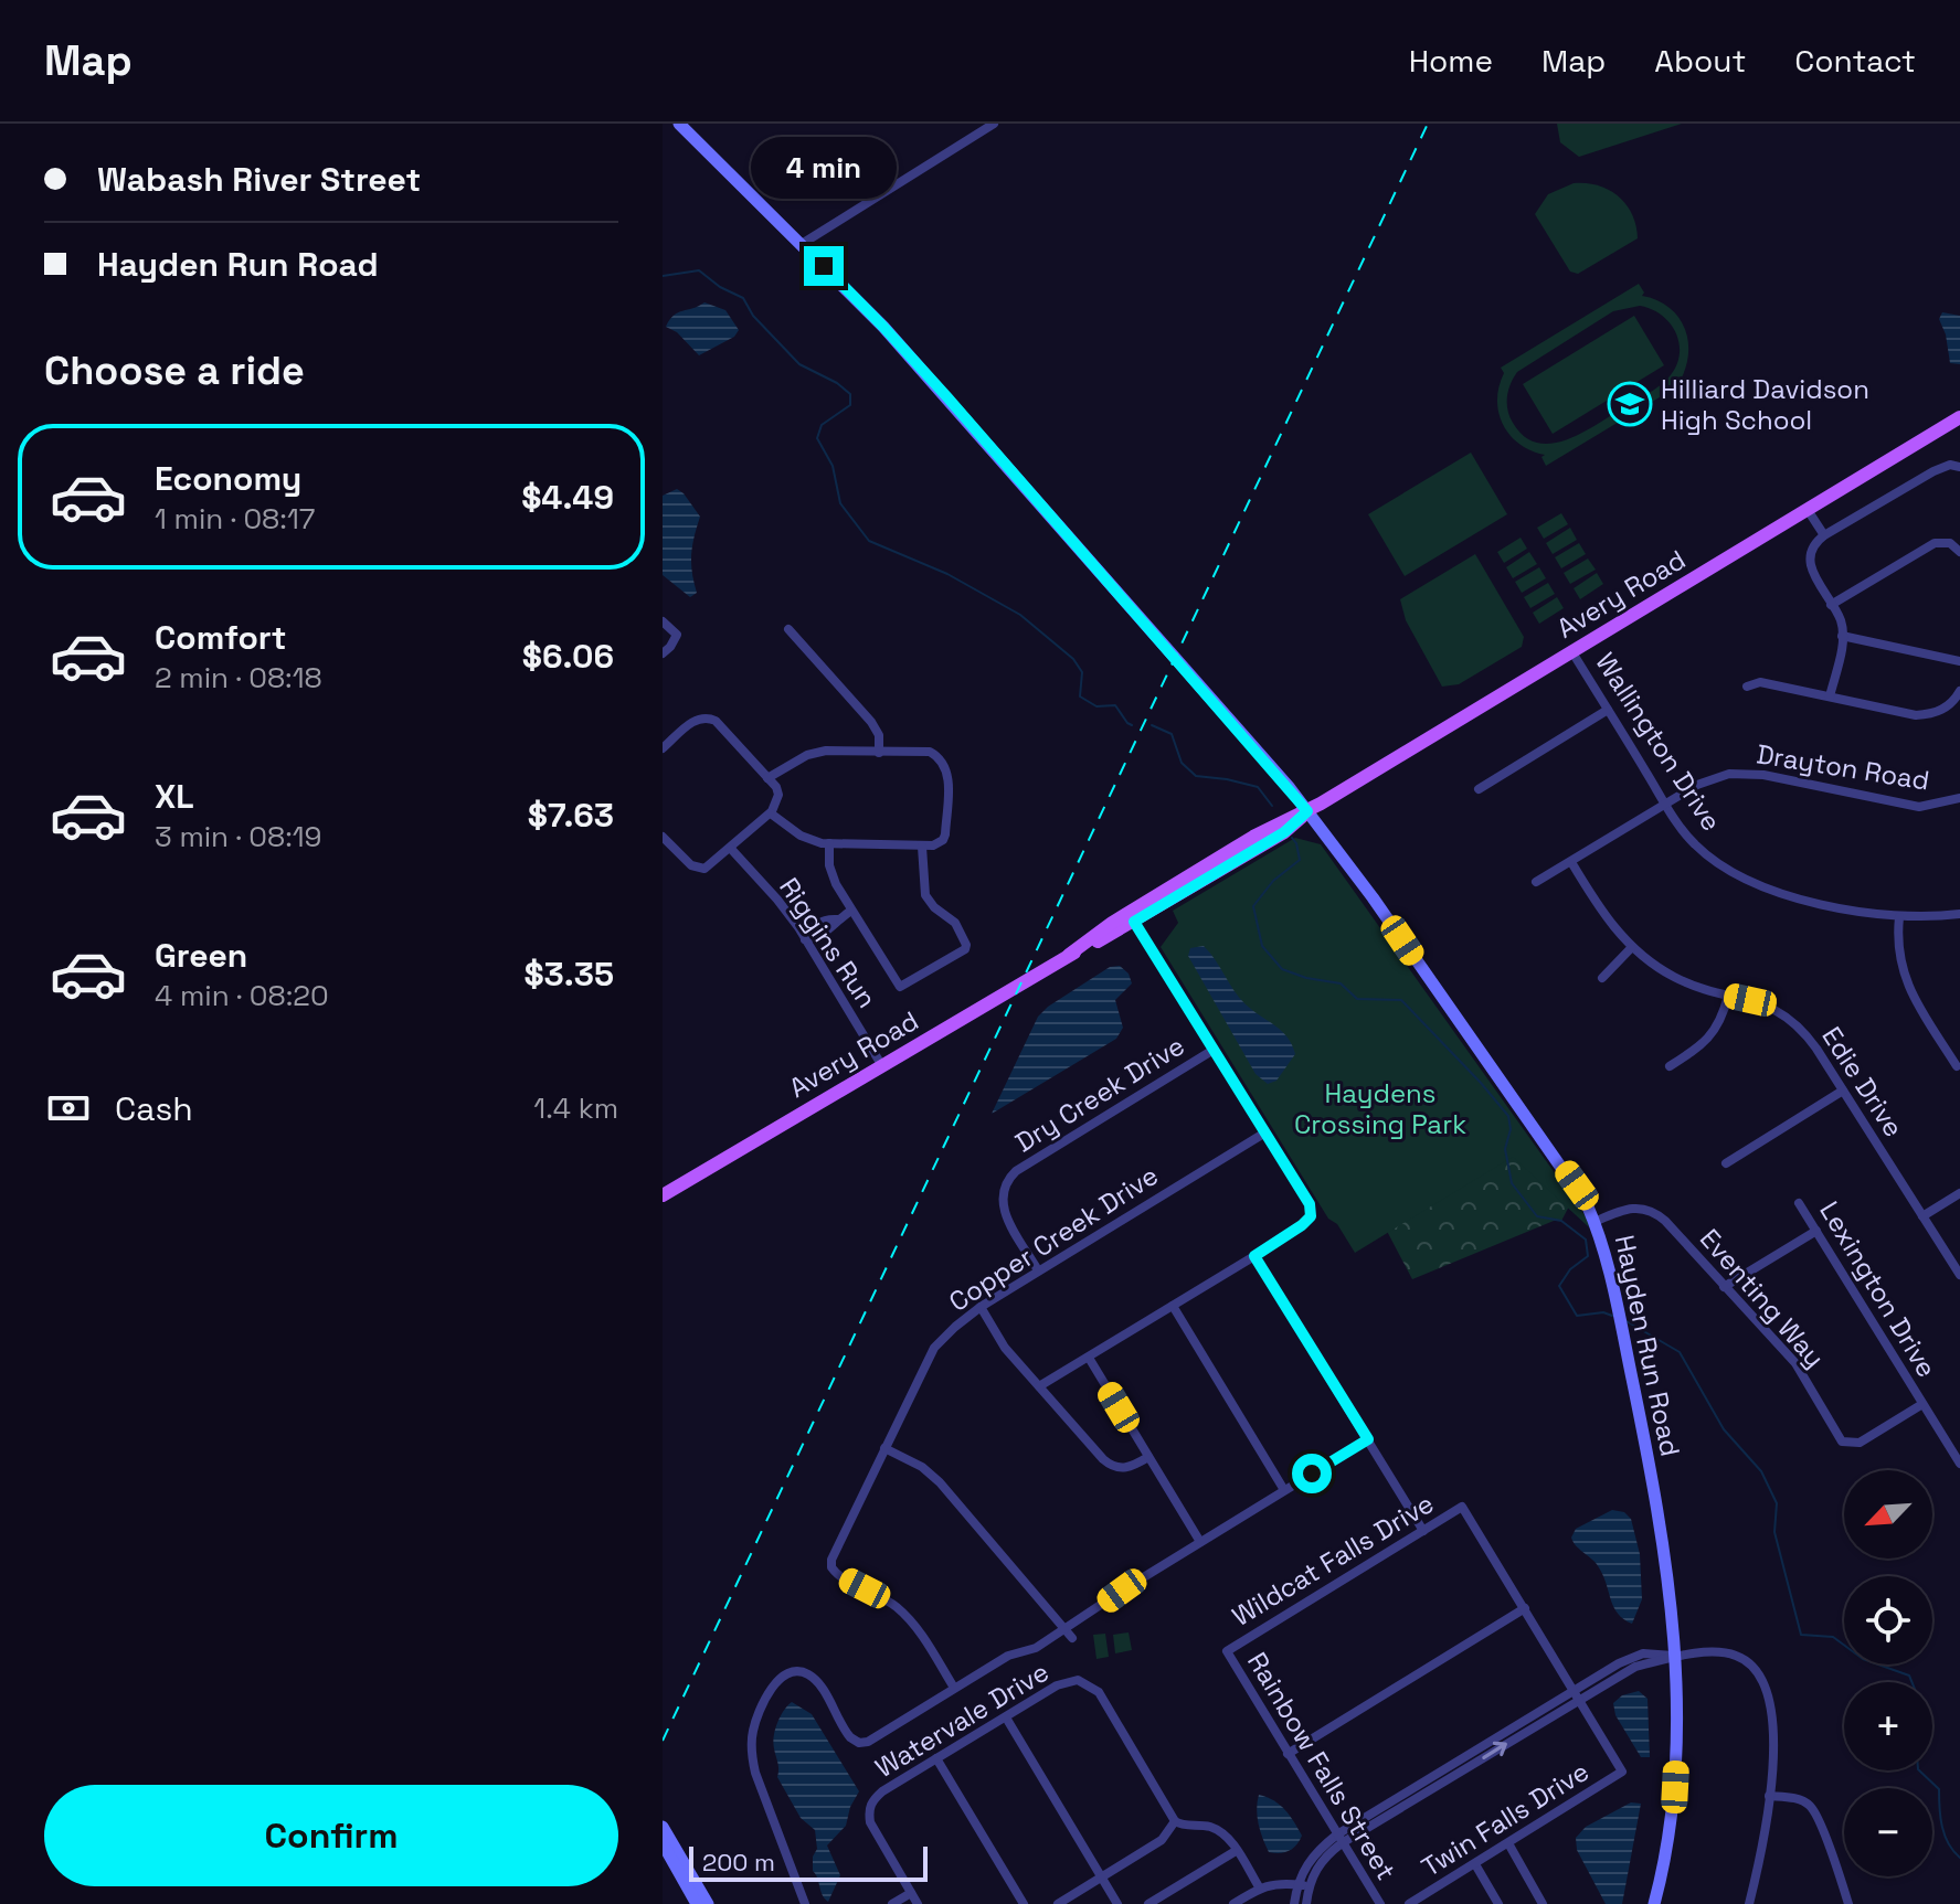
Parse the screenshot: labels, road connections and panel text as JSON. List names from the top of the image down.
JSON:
{
  "streets": {
    "main road": ["Avery Road", "Hayden Run Road"],
    "street": [
      "Wallington Drive",
      "Drayton Road",
      "Riggins Run",
      "Edie Drive",
      "Dry Creek Drive",
      "Copper Creek Drive",
      "Lexington Drive",
      "Eventing Way",
      "Wildcat Falls Drive",
      "Watervale Drive",
      "Rainbow Falls Street",
      "Twin Falls Drive"
    ]
  },
  "crossings": [
    ["Avery Road", "Wallington Drive"],
    ["Avery Road", "Riggins Run"],
    ["Avery Road", "Hayden Run Road"],
    ["Wallington Drive", "Drayton Road"],
    ["Drayton Road", "Edie Drive"],
    ["Dry Creek Drive", "Copper Creek Drive"],
    ["Lexington Drive", "Eventing Way"],
    ["Eventing Way", "Hayden Run Road"],
    ["Wildcat Falls Drive", "Rainbow Falls Street"]
  ],
  "parks": ["Haydens Crossing Park"],
  "places": {
    "school or university": ["Hilliard Davidson High School"]
  },
  "scale_bar": "200 m",
  "north": "bottom left",
  "page": {
    "header": "Map",
    "nav": [
      "Home",
      "Map",
      "About",
      "Contact"
    ],
    "banner": ["Wabash River Street", "Hayden Run Road"],
    "bubble": "4 min",
    "heading": "Choose a ride",
    "list": [
      {
        "name": "Economy",
        "note": "1 min · 08:17",
        "value": "$4.49"
      },
      {
        "name": "Comfort",
        "note": "2 min · 08:18",
        "value": "$6.06"
      },
      {
        "name": "XL",
        "note": "3 min · 08:19",
        "value": "$7.63"
      },
      {
        "name": "Green",
        "note": "4 min · 08:20",
        "value": "$3.35"
      }
    ],
    "pay": ["Cash", "1.4 km"],
    "map_buttons": ["+", "−"],
    "buttons": "Confirm",
    "scale": "200 m"
  }
}
